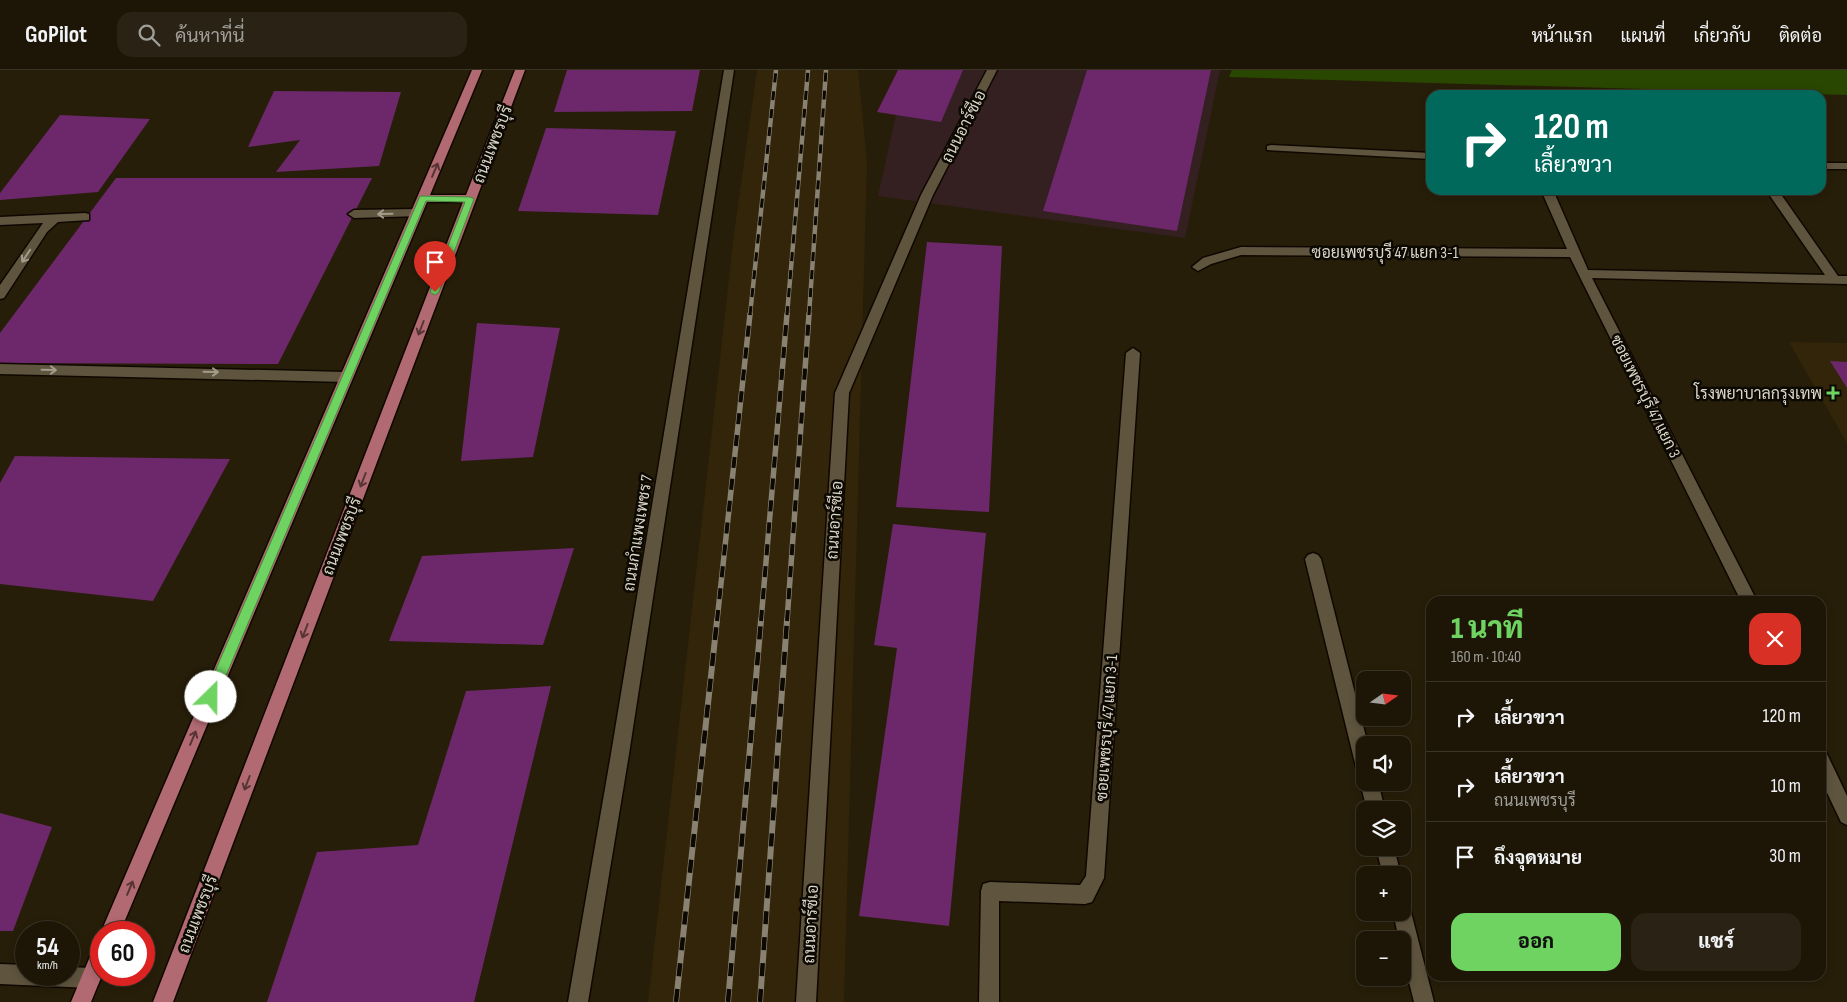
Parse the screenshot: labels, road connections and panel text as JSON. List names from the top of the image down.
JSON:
{
  "streets": {
    "main road": ["ถนนเพชรบุรี"],
    "street": [
      "ถนนอาร์ซีเอ",
      "ซอยเพชรบุรี 47 แยก 3-1",
      "ซอยเพชรบุรี 47 แยก 3",
      "ถนนกำแพงเพชร 7"
    ]
  },
  "crossings": [
    ["ซอยเพชรบุรี 47 แยก 3-1", "ซอยเพชรบุรี 47 แยก 3"]
  ],
  "places": {
    "health": ["โรงพยาบาลกรุงเทพ"]
  },
  "north": "right",
  "page": {
    "header": "GoPilot",
    "search": "ค้นหาที่นี่",
    "nav": [
      "หน้าแรก",
      "แผนที่",
      "เกี่ยวกับ",
      "ติดต่อ"
    ],
    "turn": ["120 m", "เลี้ยวขวา"],
    "heading": ["1 นาที", "160 m · 10:40"],
    "map_buttons": ["+", "−"],
    "list": [
      {
        "name": "เลี้ยวขวา",
        "value": "120 m"
      },
      {
        "name": "เลี้ยวขวา",
        "note": "ถนนเพชรบุรี",
        "value": "10 m"
      },
      {
        "name": "ถึงจุดหมาย",
        "value": "30 m"
      }
    ],
    "buttons": ["ออก", "แชร์"],
    "speed": "54 km/h",
    "limit": "60"
  }
}
